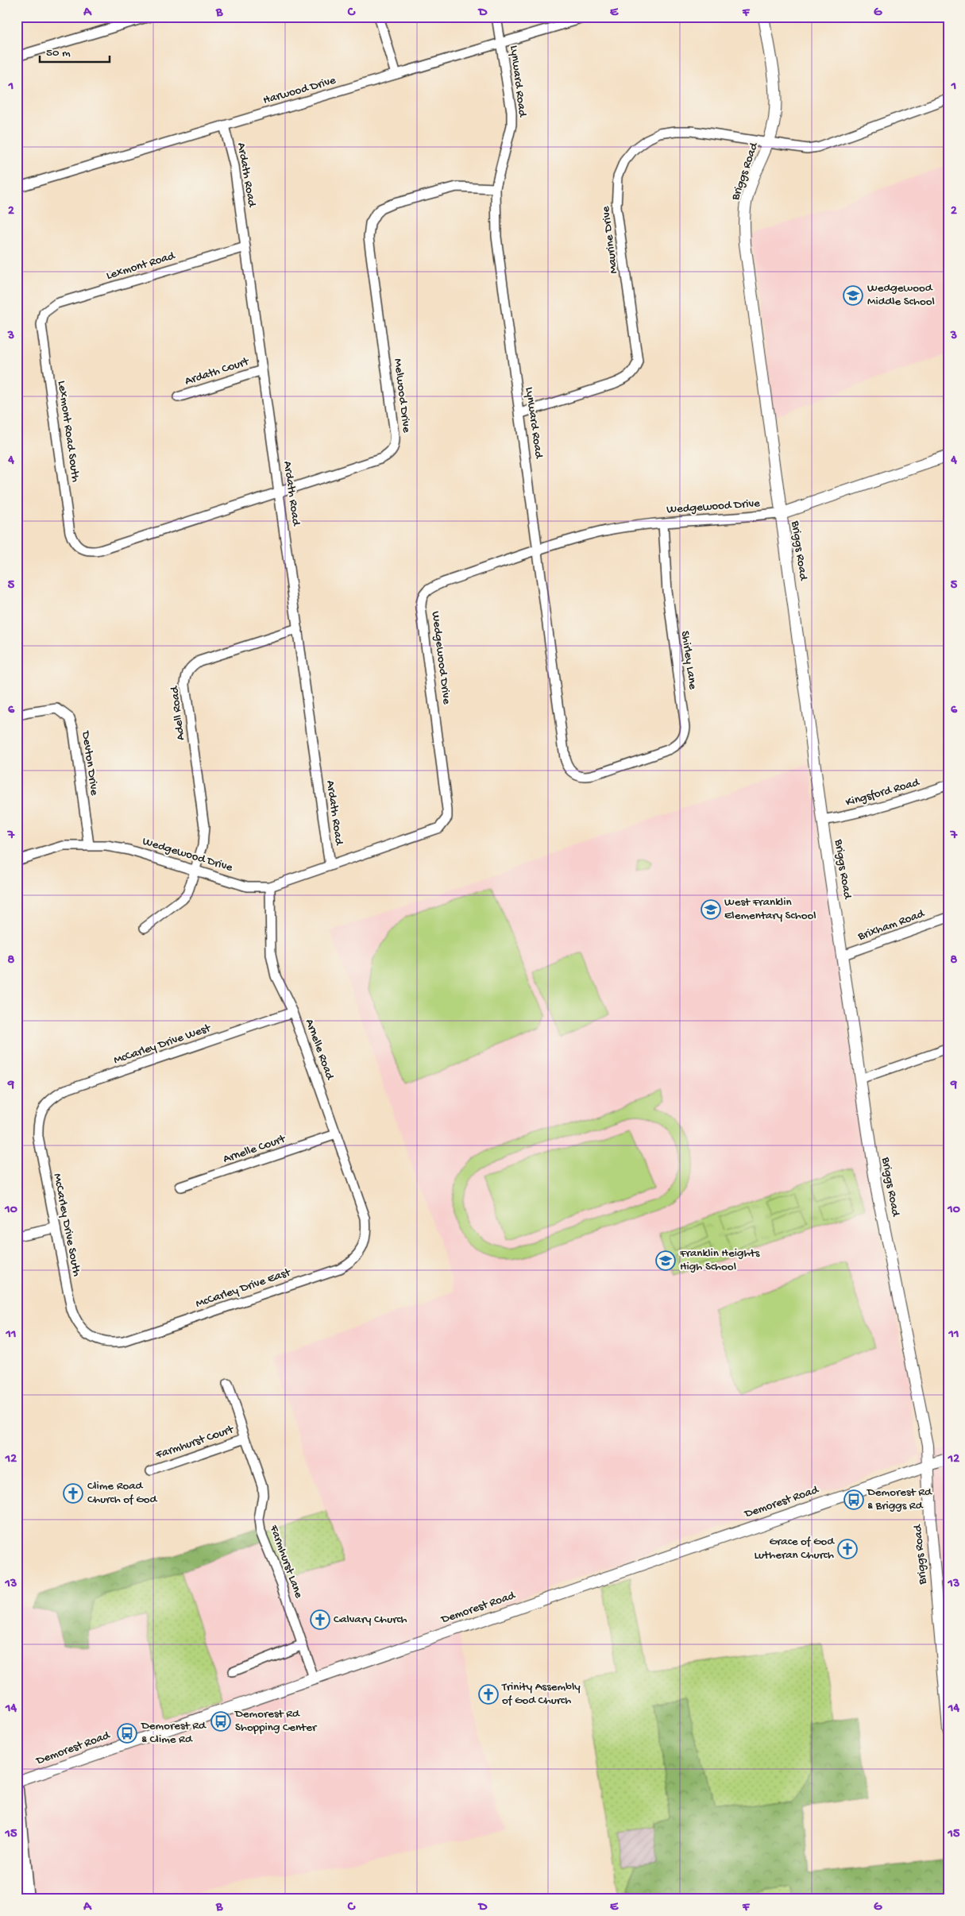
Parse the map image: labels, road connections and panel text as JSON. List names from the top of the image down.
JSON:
{
  "streets": {
    "street": [
      "Lynward Road",
      "Harwood Drive",
      "Briggs Road",
      "Ardath Road",
      "Maurine Drive",
      "Lexmont Road",
      "Ardath Court",
      "Melwood Drive",
      "Lexmont Road South",
      "Wedgewood Drive",
      "Shirley Lane",
      "Adell Road",
      "Devton Drive",
      "Kingsford Road",
      "Brixham Road",
      "McCarley Drive West",
      "Arnelle Road",
      "Arnelle Court",
      "McCarley Drive South",
      "McCarley Drive East",
      "Farmhurst Court",
      "Demorest Road",
      "Farmhurst Lane"
    ]
  },
  "crossings": [
    ["Lynward Road", "Harwood Drive"],
    ["Lynward Road", "Maurine Drive"],
    ["Lynward Road", "Melwood Drive"],
    ["Lynward Road", "Wedgewood Drive"],
    ["Lynward Road", "Shirley Lane"],
    ["Harwood Drive", "Ardath Road"],
    ["Briggs Road", "Maurine Drive"],
    ["Briggs Road", "Wedgewood Drive"],
    ["Briggs Road", "Kingsford Road"],
    ["Briggs Road", "Brixham Road"],
    ["Briggs Road", "Demorest Road"],
    ["Ardath Road", "Lexmont Road"],
    ["Ardath Road", "Ardath Court"],
    ["Ardath Road", "Melwood Drive"],
    ["Ardath Road", "Wedgewood Drive"],
    ["Ardath Road", "Adell Road"],
    ["Lexmont Road", "Lexmont Road South"],
    ["Melwood Drive", "Lexmont Road South"],
    ["Wedgewood Drive", "Shirley Lane"],
    ["Wedgewood Drive", "Adell Road"],
    ["Wedgewood Drive", "Devton Drive"],
    ["Wedgewood Drive", "Arnelle Road"],
    ["McCarley Drive West", "Arnelle Road"],
    ["McCarley Drive West", "McCarley Drive South"],
    ["Arnelle Road", "Arnelle Court"],
    ["Arnelle Road", "McCarley Drive East"],
    ["McCarley Drive South", "McCarley Drive East"],
    ["Farmhurst Court", "Farmhurst Lane"],
    ["Demorest Road", "Farmhurst Lane"]
  ],
  "places": {
    "school or university": ["Wedgewood Middle School", "West Franklin Elementary School", "Franklin Heights High School"],
    "church": [
      "Clime Road Church of God",
      "Grace of God Lutheran Church",
      "Calvary Church",
      "Trinity Assembly of God Church"
    ],
    "bus stop": ["Demorest Rd & Briggs Rd", "Demorest Rd Shopping Center", "Demorest Rd & Clime Rd"]
  },
  "scale_bar": "50 m",
  "grid": {
    "columns": [
      "A",
      "B",
      "C",
      "D",
      "E",
      "F",
      "G"
    ],
    "rows": [
      "1",
      "2",
      "3",
      "4",
      "5",
      "6",
      "7",
      "8",
      "9",
      "10",
      "11",
      "12",
      "13",
      "14",
      "15"
    ]
  }
}
